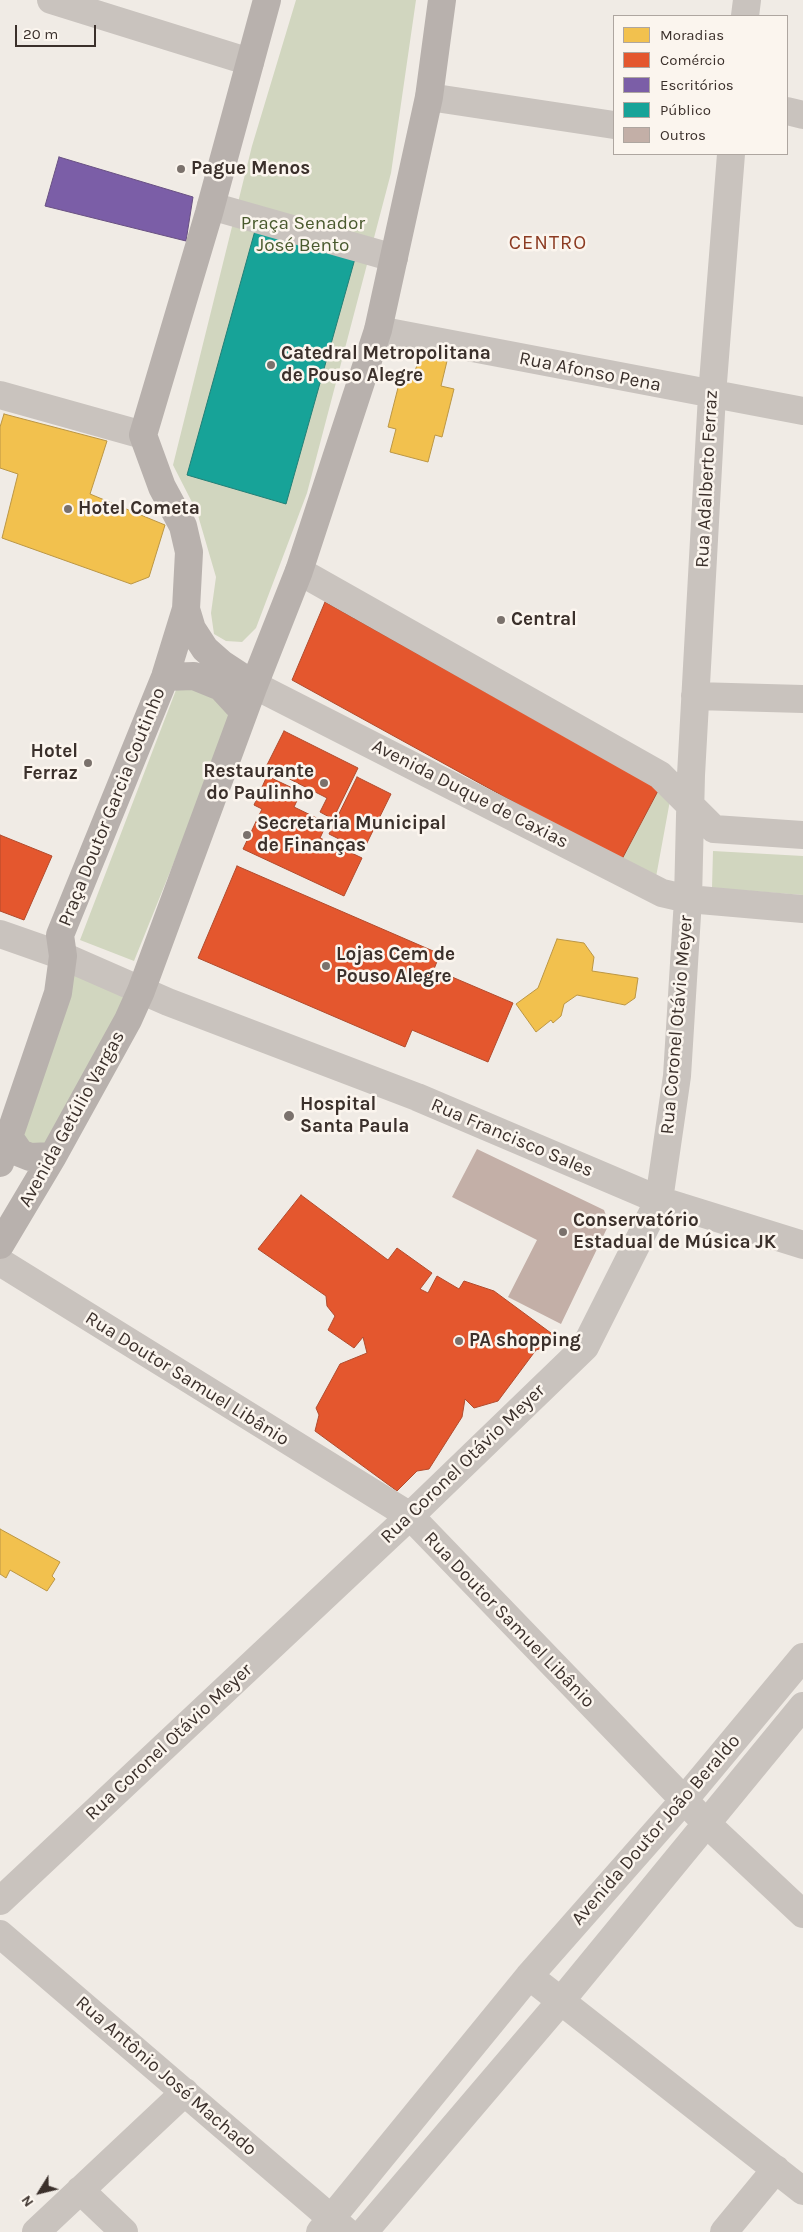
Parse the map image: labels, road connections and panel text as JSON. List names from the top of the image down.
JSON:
{
  "streets": {
    "main road": ["Praça Doutor Garcia Coutinho", "Avenida Getúlio Vargas"],
    "street": [
      "Rua Afonso Pena",
      "Rua Adalberto Ferraz",
      "Avenida Duque de Caxias",
      "Rua Coronel Otávio Meyer",
      "Rua Francisco Sales",
      "Rua Doutor Samuel Libânio",
      "Avenida Doutor João Beraldo",
      "Rua Antônio José Machado"
    ]
  },
  "crossings": [
    ["Rua Afonso Pena", "Rua Adalberto Ferraz"],
    ["Avenida Duque de Caxias", "Rua Coronel Otávio Meyer"],
    ["Rua Coronel Otávio Meyer", "Rua Francisco Sales"],
    ["Rua Coronel Otávio Meyer", "Rua Doutor Samuel Libânio"],
    ["Avenida Getúlio Vargas", "Rua Francisco Sales"],
    ["Rua Doutor Samuel Libânio", "Avenida Doutor João Beraldo"],
    ["Avenida Doutor João Beraldo", "Rua Antônio José Machado"]
  ],
  "districts": ["CENTRO"],
  "parks": ["Praça Senador José Bento"],
  "places": [
    "Pague Menos",
    "Catedral Metropolitana de Pouso Alegre",
    "Hotel Cometa",
    "Central",
    "Hotel Ferraz",
    "Restaurante do Paulinho",
    "Secretaria Municipal de Finanças",
    "Lojas Cem de Pouso Alegre",
    "Hospital Santa Paula",
    "Conservatório Estadual de Música JK",
    "PA shopping"
  ],
  "legend": [
    "Moradias",
    "Comércio",
    "Escritórios",
    "Público",
    "Outros"
  ],
  "scale_bar": "20 m",
  "north": "bottom left"
}
